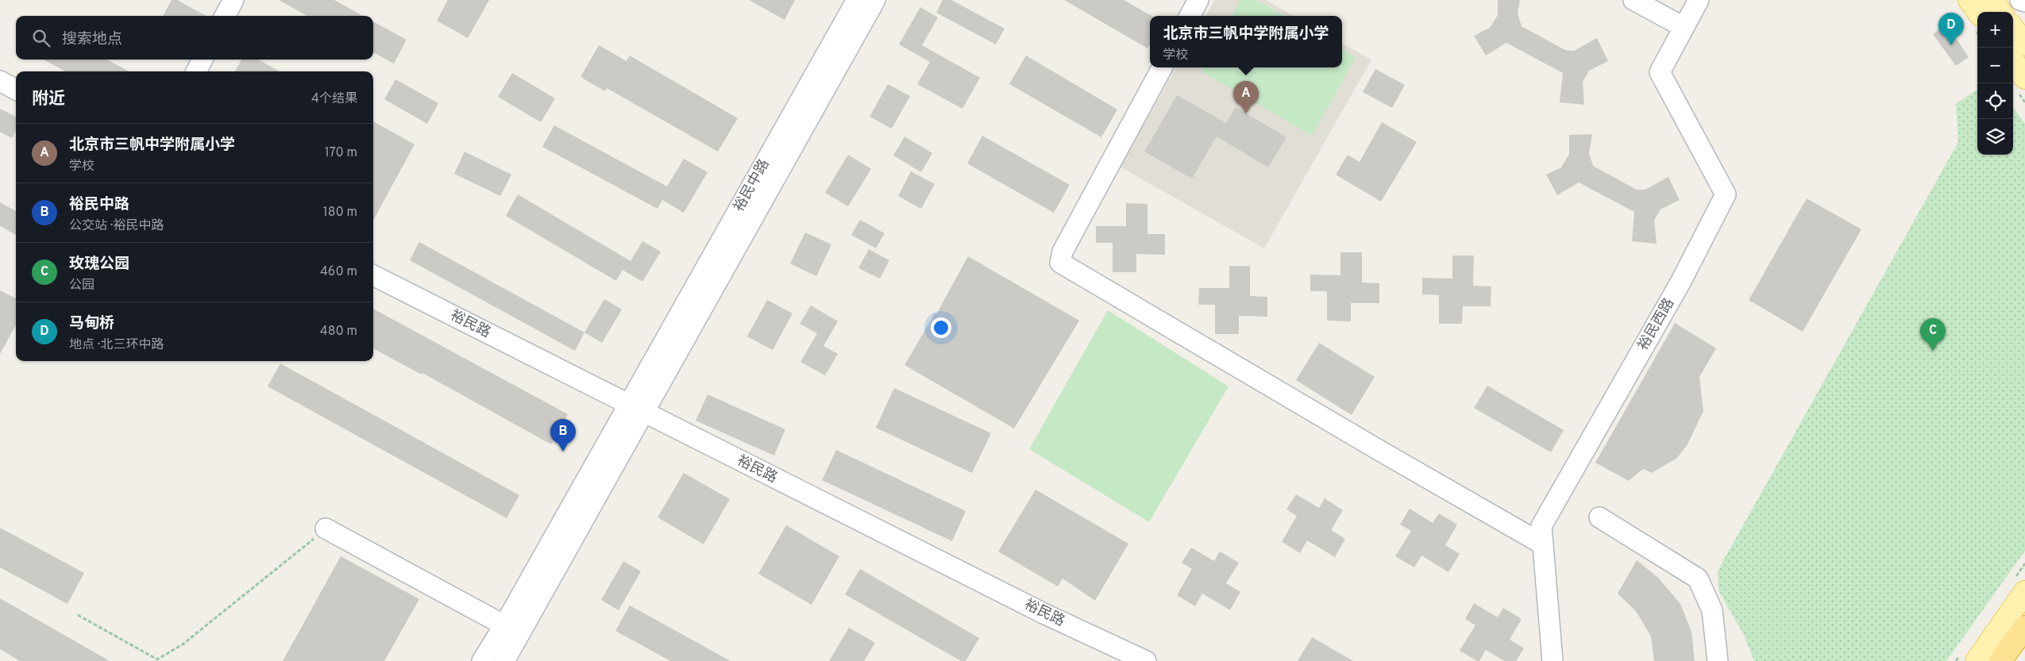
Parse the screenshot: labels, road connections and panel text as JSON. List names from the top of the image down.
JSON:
{
  "streets": {
    "street": ["裕民中路", "裕民路", "裕民西路"]
  },
  "crossings": [
    ["裕民中路", "裕民路"]
  ],
  "page": {
    "map_buttons": ["+", "−"],
    "pins": [
      "D",
      "A",
      "C",
      "B"
    ],
    "popup": ["北京市三帆中学附属小学", "学校"],
    "search": "搜索地点",
    "heading": ["附近", "4个结果"],
    "list": [
      {
        "mark": "A",
        "name": "北京市三帆中学附属小学",
        "note": "学校",
        "value": "170 m"
      },
      {
        "mark": "B",
        "name": "裕民中路",
        "note": "公交站 · 裕民中路",
        "value": "180 m"
      },
      {
        "mark": "C",
        "name": "玫瑰公园",
        "note": "公园",
        "value": "460 m"
      },
      {
        "mark": "D",
        "name": "马甸桥",
        "note": "地点 · 北三环中路",
        "value": "480 m"
      }
    ]
  }
}
